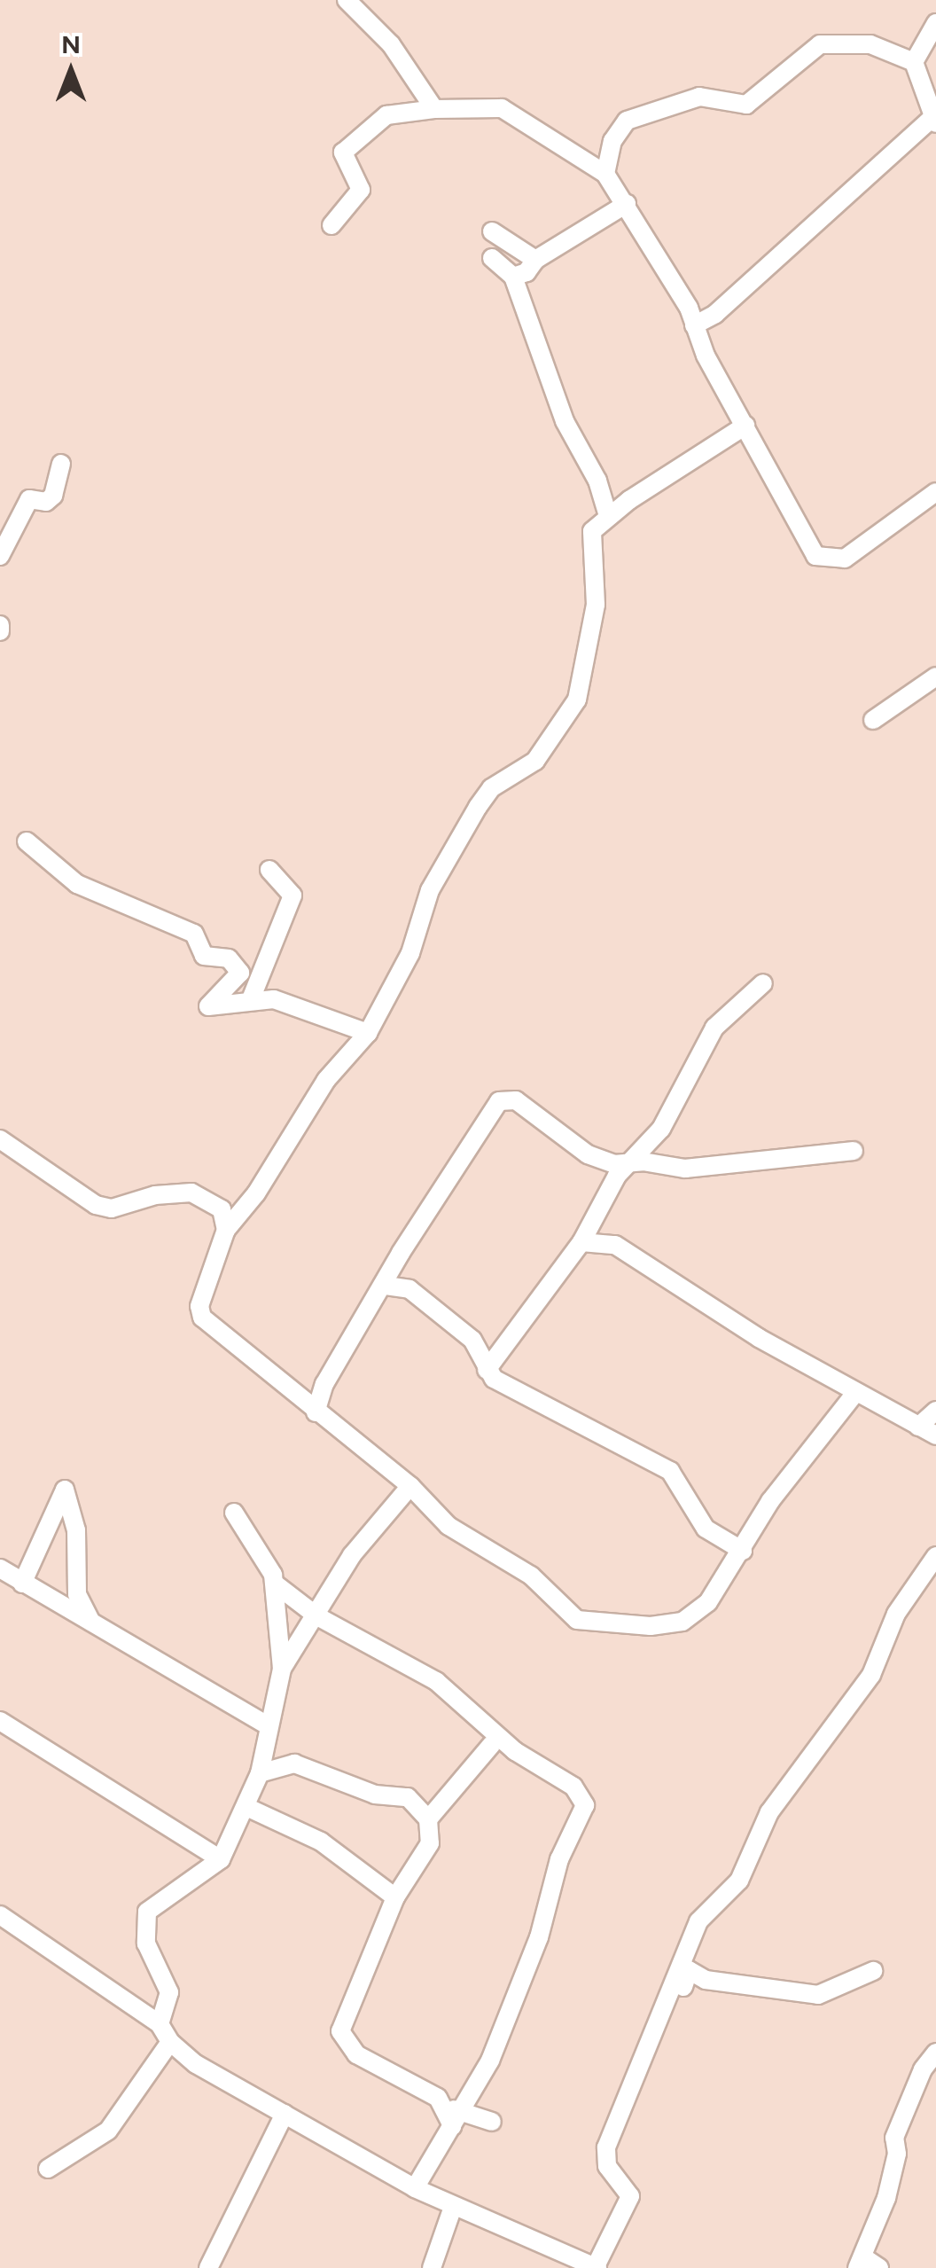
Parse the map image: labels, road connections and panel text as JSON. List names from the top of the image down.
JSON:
{
  "north": "top"
}
